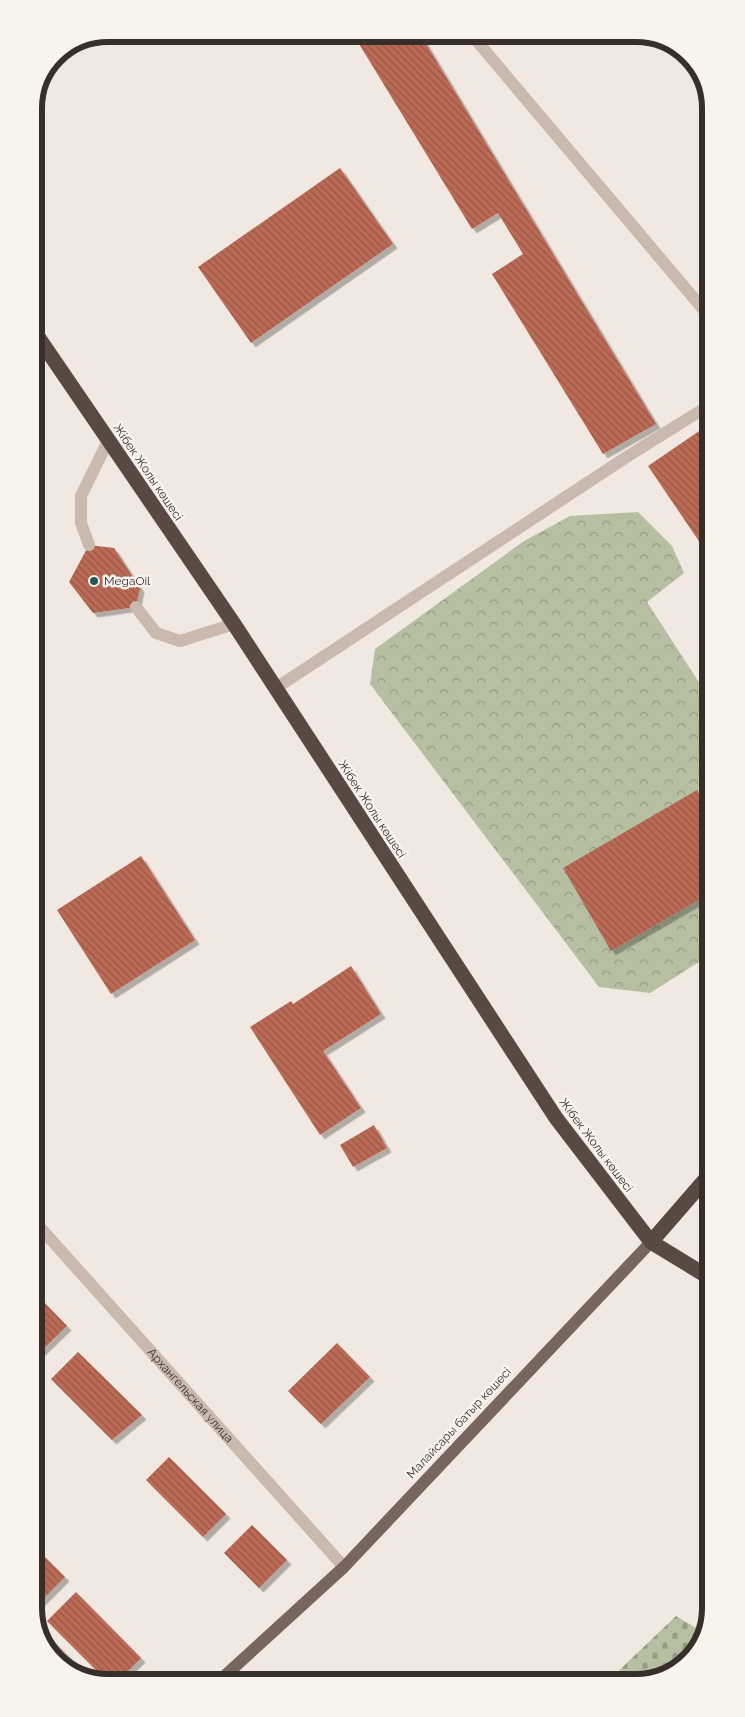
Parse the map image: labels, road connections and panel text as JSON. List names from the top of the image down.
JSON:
{
  "streets": {
    "highway": ["Жібек Жолы көшесі", "Малайсары батыр көшесі"],
    "street": ["Архангельская улица"]
  },
  "crossings": [
    ["Жібек Жолы көшесі", "Малайсары батыр көшесі"],
    ["Архангельская улица", "Малайсары батыр көшесі"]
  ],
  "places": ["MegaOil"]
}
